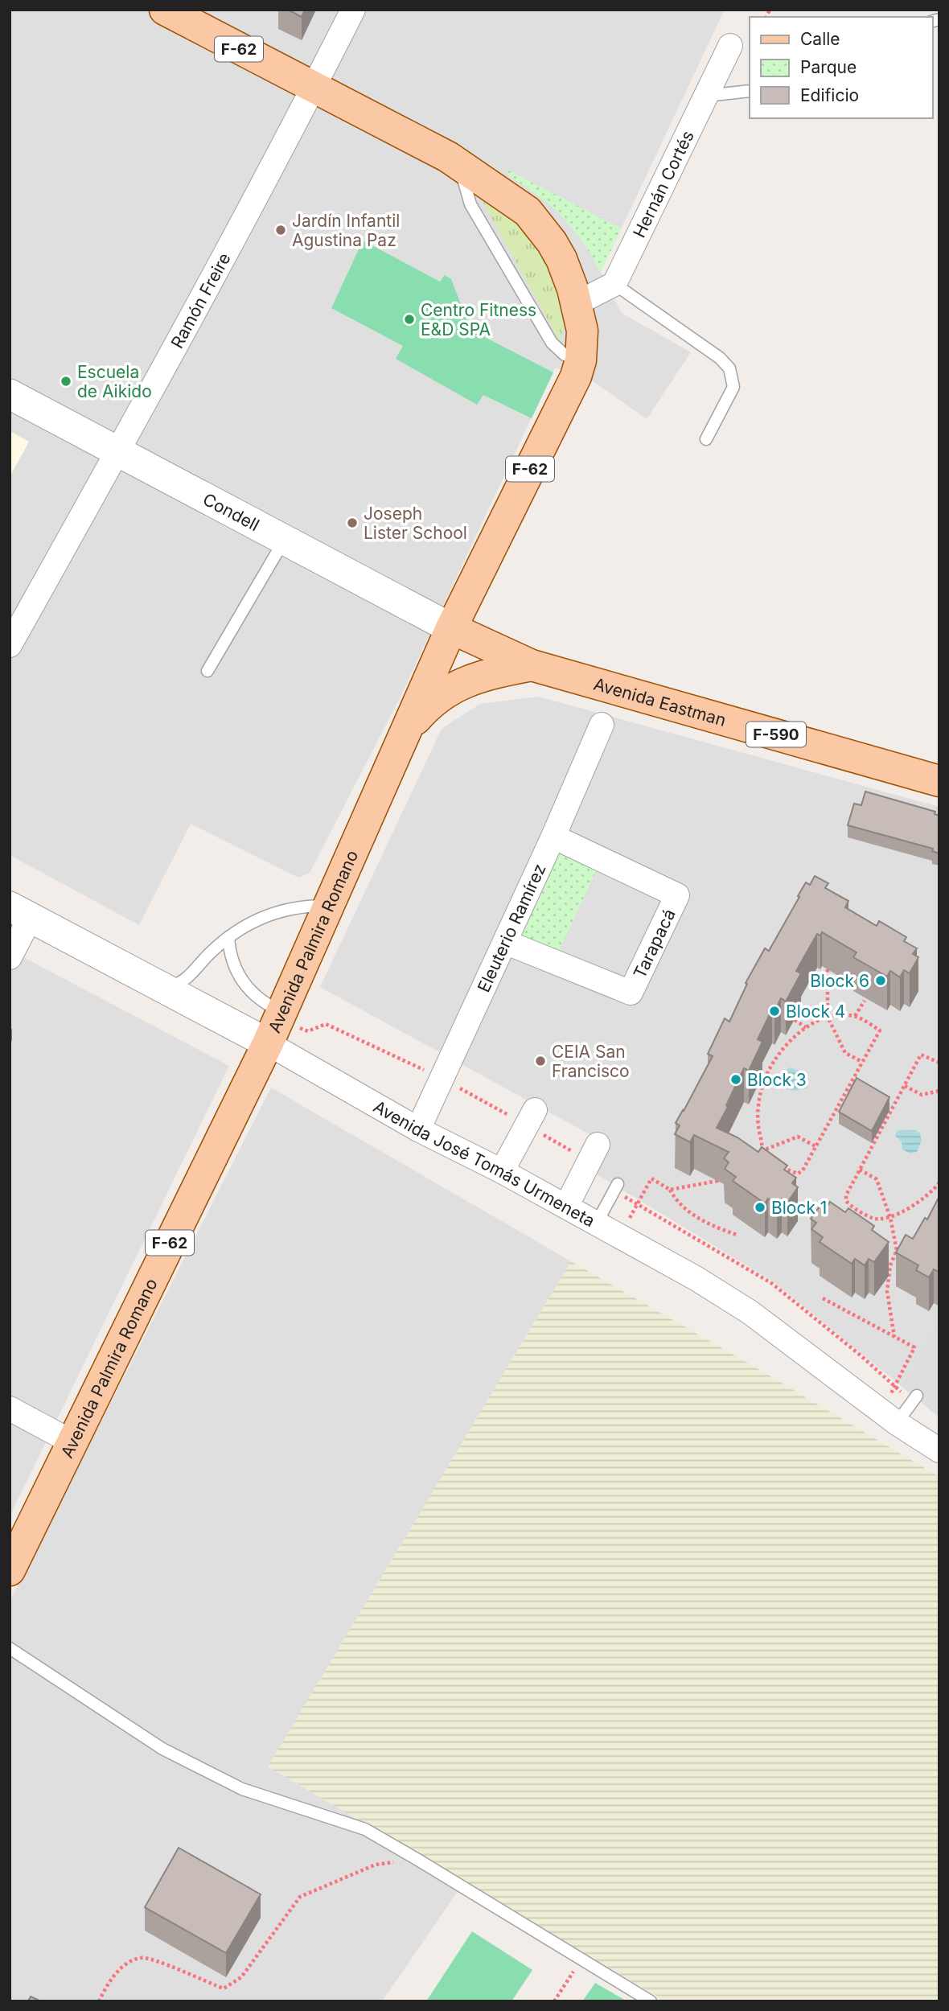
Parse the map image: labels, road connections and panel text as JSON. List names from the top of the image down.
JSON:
{
  "streets": {
    "main road": [
      "F-62",
      "Avenida Eastman",
      "F-590",
      "Avenida Palmira Romano"
    ],
    "street": [
      "Hernán Cortés",
      "Ramón Freire",
      "Condell",
      "Eleuterio Ramírez",
      "Tarapacá",
      "Avenida José Tomás Urmeneta"
    ]
  },
  "crossings": [
    ["F-62", "Ramón Freire"],
    ["F-62", "Avenida Palmira Romano"],
    ["Ramón Freire", "Condell"],
    ["Condell", "Avenida Eastman"],
    ["Condell", "Avenida Palmira Romano"],
    ["Avenida Eastman", "Avenida Palmira Romano"],
    ["Eleuterio Ramírez", "Tarapacá"],
    ["Eleuterio Ramírez", "Avenida José Tomás Urmeneta"],
    ["Avenida Palmira Romano", "Avenida José Tomás Urmeneta"]
  ],
  "places": [
    "Jardín Infantil Agustina Paz",
    "Centro Fitness E&D SPA",
    "Escuela de Aikido",
    "Joseph Lister School",
    "Block 6",
    "Block 4",
    "CEIA San Francisco",
    "Block 3",
    "Block 1"
  ],
  "legend": ["Calle", "Parque", "Edificio"]
}
